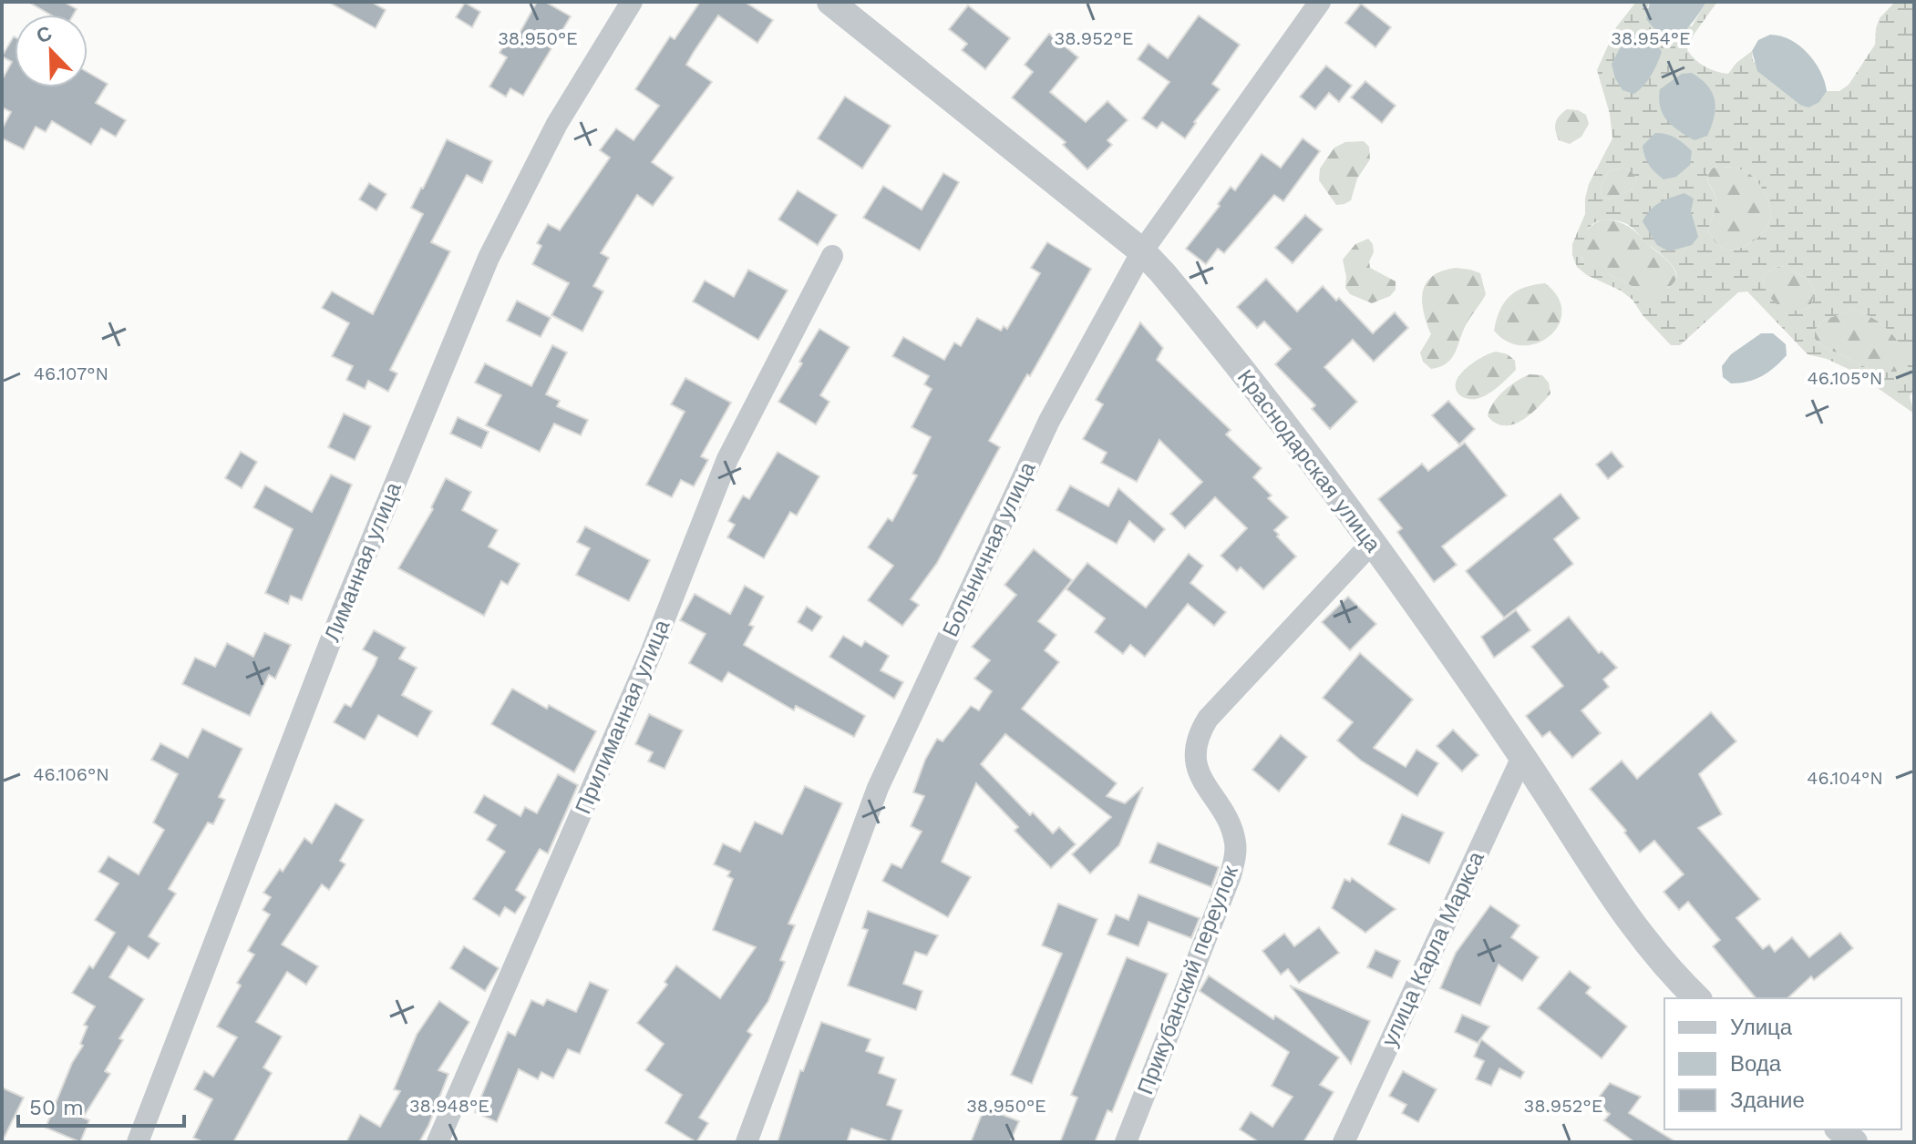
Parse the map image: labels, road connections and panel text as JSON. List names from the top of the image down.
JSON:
{
  "streets": {
    "street": [
      "Краснодарская улица",
      "Больничная улица",
      "Лиманная улица",
      "Прилиманная улица",
      "улица Карла Маркса",
      "Прикубанский переулок"
    ]
  },
  "crossings": [
    ["Краснодарская улица", "Больничная улица"],
    ["Краснодарская улица", "улица Карла Маркса"],
    ["Краснодарская улица", "Прикубанский переулок"]
  ],
  "legend": ["Улица", "Вода", "Здание"],
  "scale_bar": "50 m",
  "north": "top left",
  "coordinates": [
    "38.950°E",
    "38.952°E",
    "38.954°E",
    "46.107°N",
    "46.105°N",
    "46.106°N",
    "46.104°N",
    "38.948°E"
  ]
}
